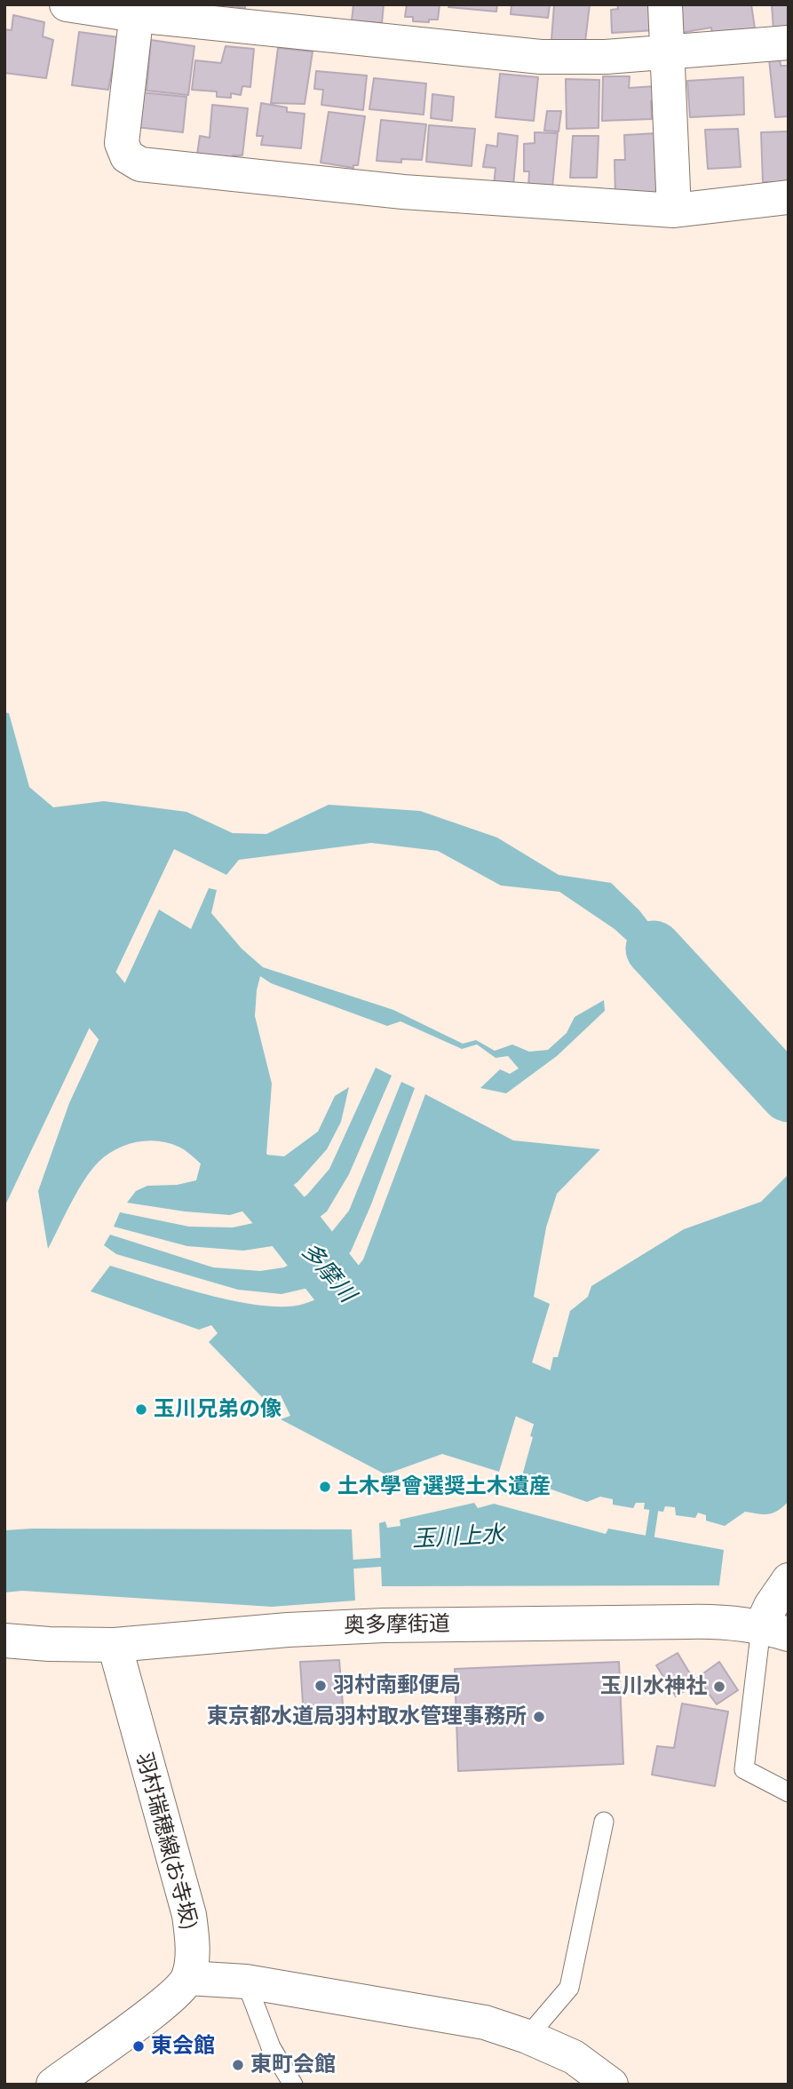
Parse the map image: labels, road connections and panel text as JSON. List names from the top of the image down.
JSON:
{
  "streets": {
    "street": ["奥多摩街道", "羽村瑞穂線(お寺坂)"]
  },
  "crossings": [
    ["奥多摩街道", "羽村瑞穂線(お寺坂)"]
  ],
  "water": ["多摩川", "玉川上水"],
  "places": [
    "玉川兄弟の像",
    "土木學會選奨土木遺産",
    "羽村南郵便局",
    "玉川水神社",
    "東京都水道局羽村取水管理事務所",
    "東会館",
    "東町会館"
  ]
}
